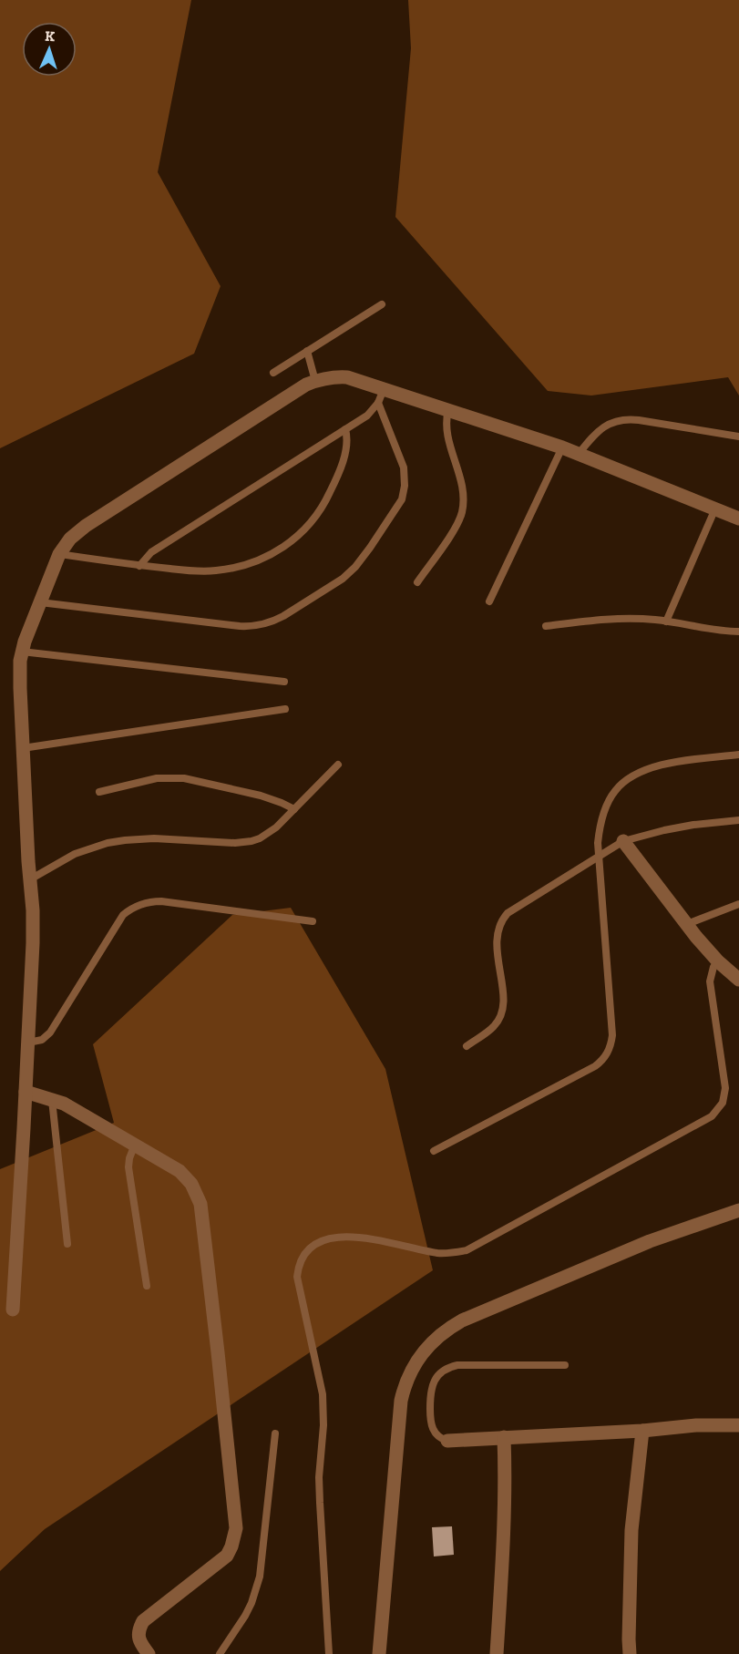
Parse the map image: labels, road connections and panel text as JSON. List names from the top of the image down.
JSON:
{
  "north": "top"
}
